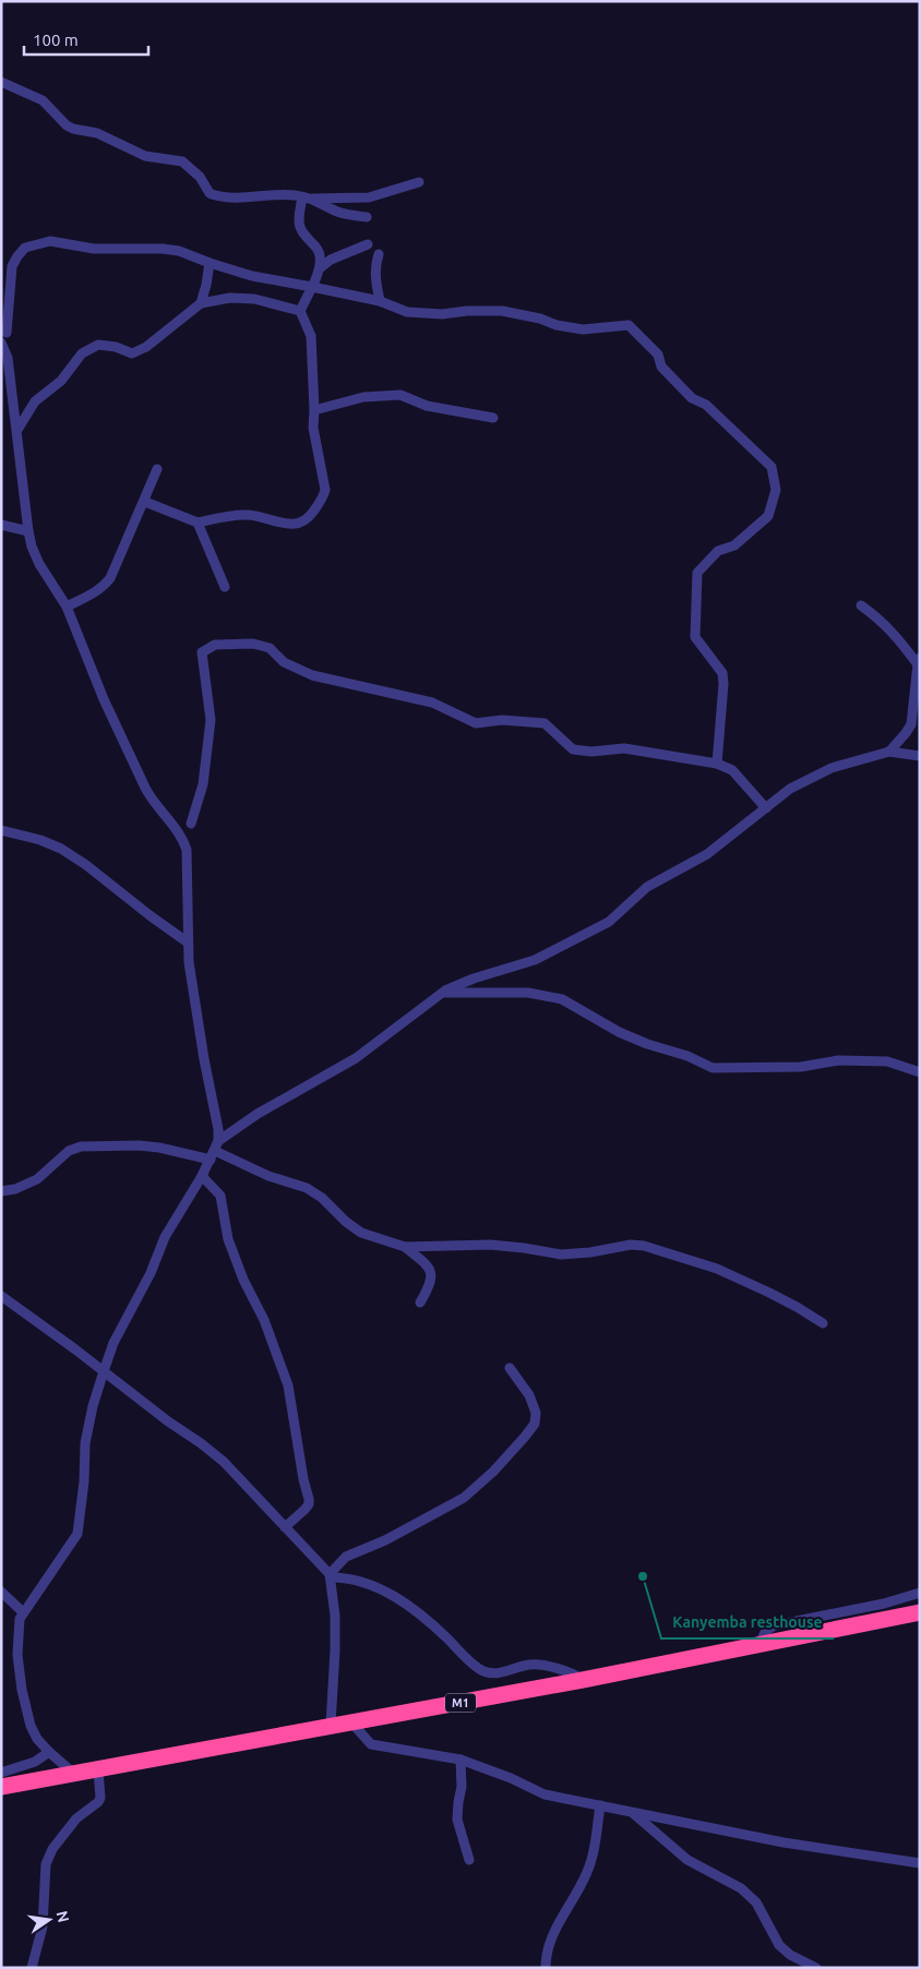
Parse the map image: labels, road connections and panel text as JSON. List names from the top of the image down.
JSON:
{
  "streets": {
    "highway": ["M1"]
  },
  "places": ["Kanyemba resthouse"],
  "scale_bar": "100 m",
  "north": "right"
}
